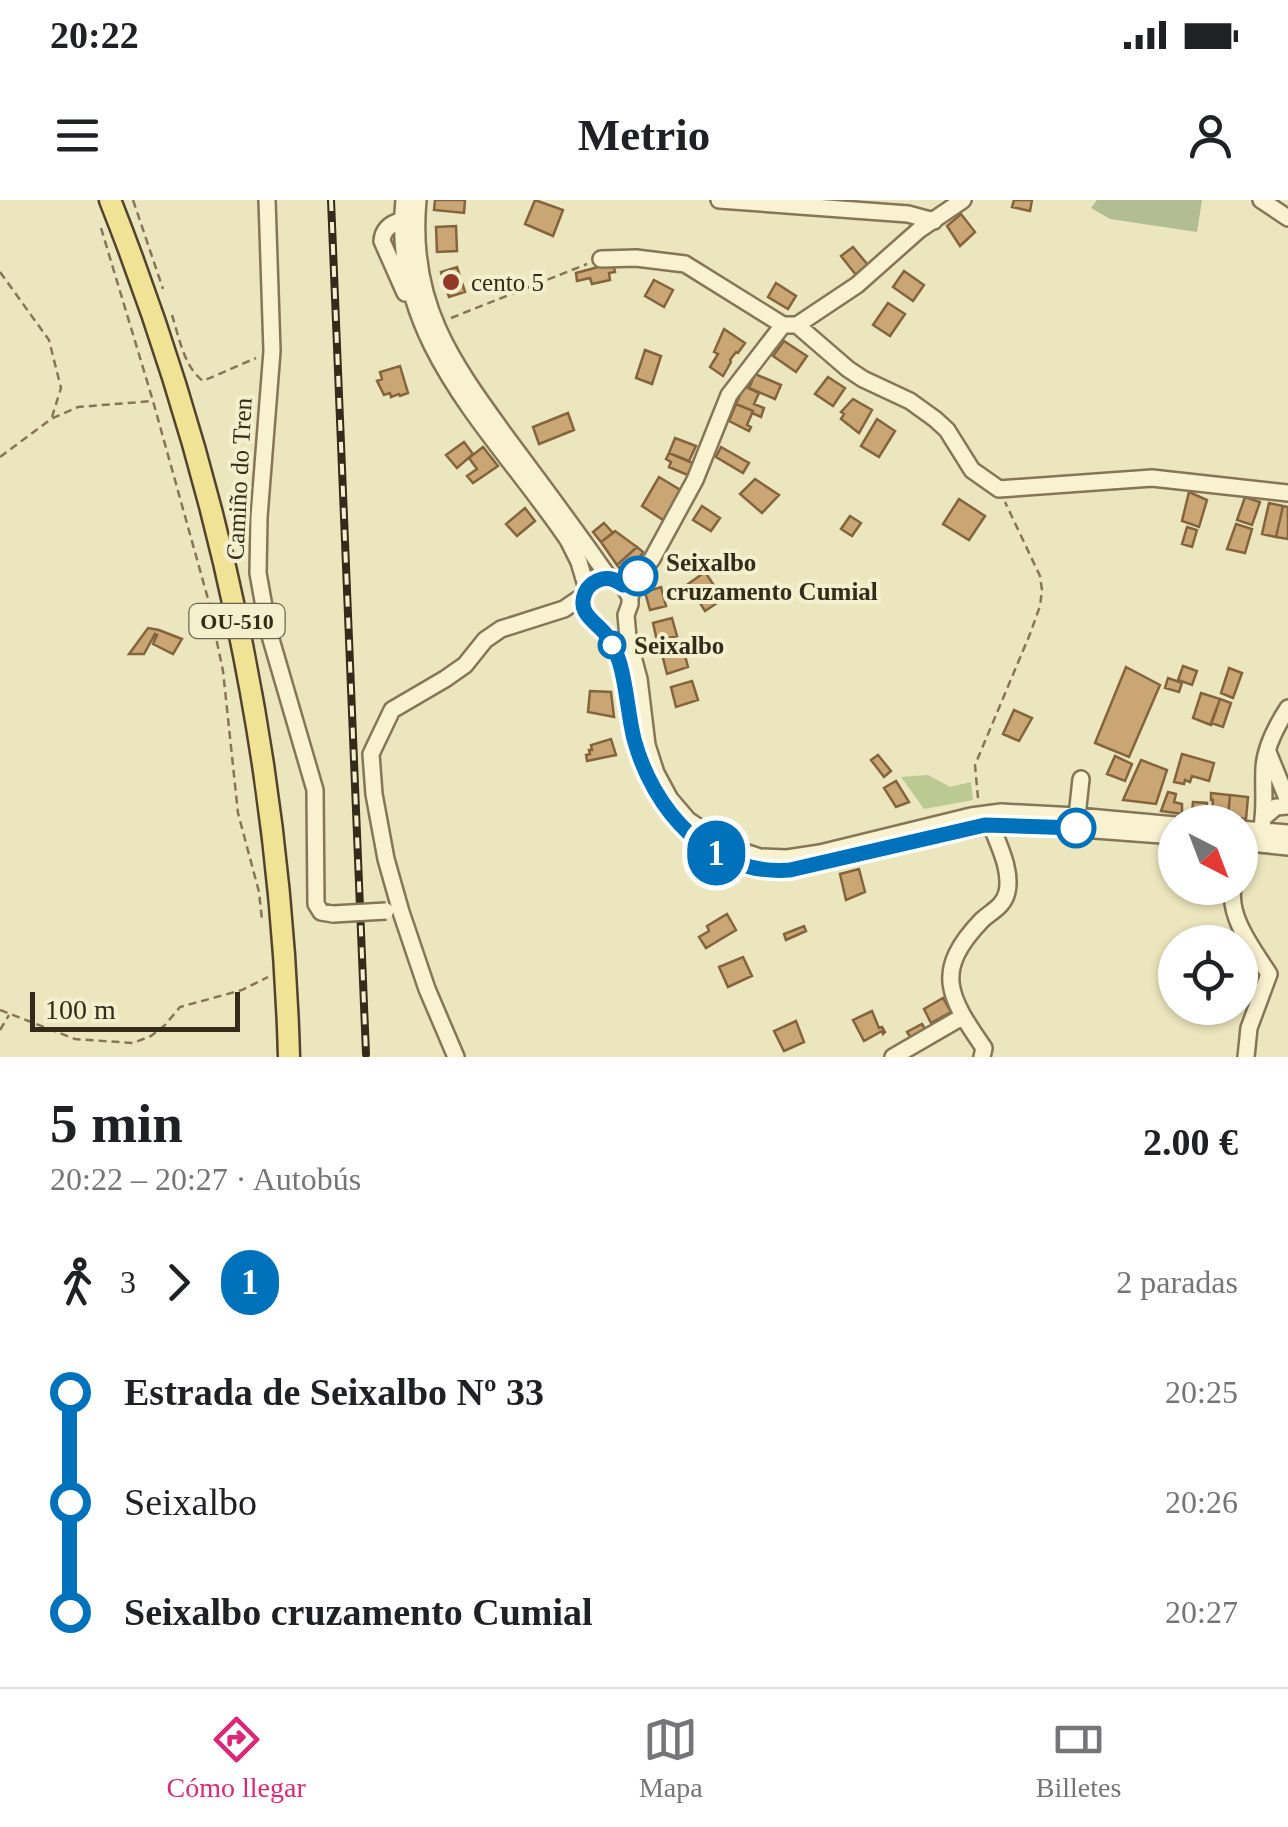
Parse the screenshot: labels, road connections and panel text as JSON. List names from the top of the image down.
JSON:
{
  "streets": {
    "main road": ["OU-510"],
    "street": ["Camiño do Tren"]
  },
  "places": ["cento 5", "Seixalbo cruzamento Cumial", "Seixalbo"],
  "lines": ["bus line 1"],
  "scale_bar": "100 m",
  "north": "bottom right",
  "page": {
    "status": "20:22",
    "header": "Metrio",
    "on_map": "1",
    "scale": "100 m",
    "heading": ["5 min", "20:22 – 20:27 · Autobús", "2.00 €"],
    "legs": ["3", "1", "2 paradas"],
    "list": [
      {
        "name": "Estrada de Seixalbo Nº 33",
        "value": "20:25"
      },
      {
        "name": "Seixalbo",
        "value": "20:26"
      },
      {
        "name": "Seixalbo cruzamento Cumial",
        "value": "20:27"
      }
    ],
    "tabs": ["Cómo llegar", "Mapa", "Billetes"]
  }
}
